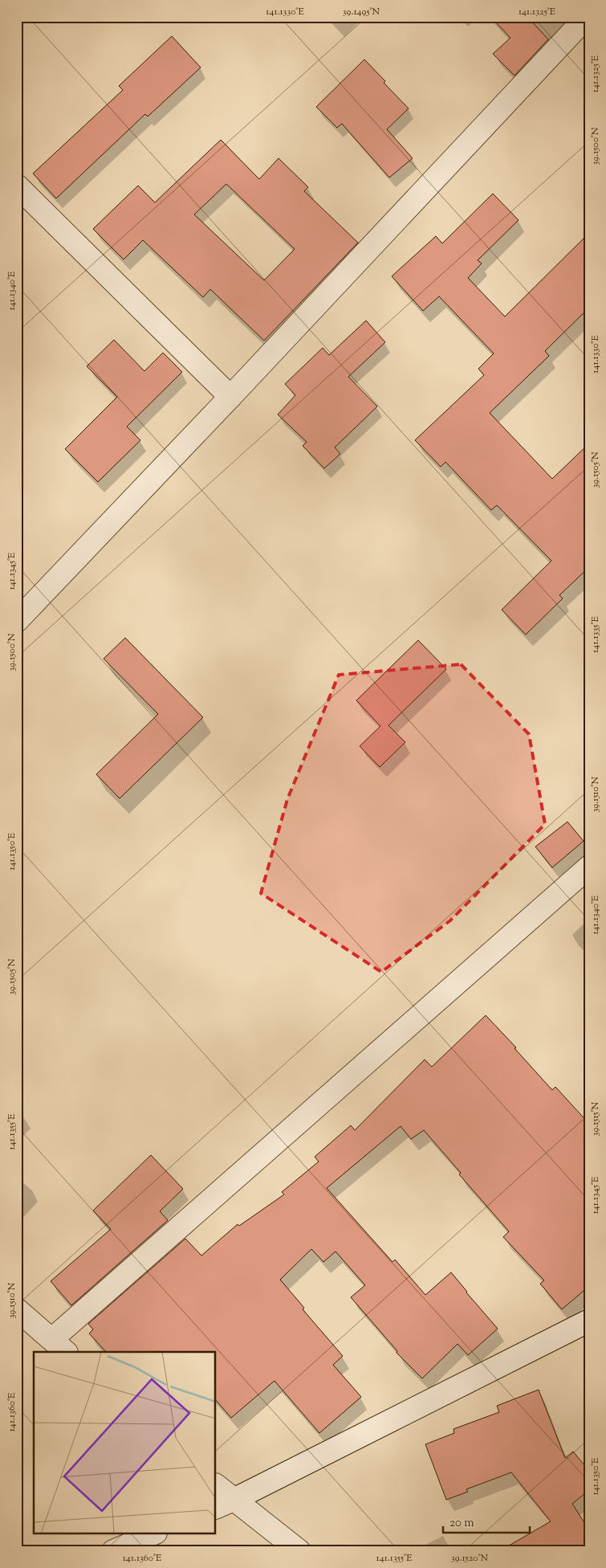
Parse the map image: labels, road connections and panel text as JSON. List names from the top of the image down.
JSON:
{
  "scale_bar": "20 m",
  "coordinates": [
    "141.1330°E",
    "39.1495°N",
    "141.1325°E",
    "39.1500°N",
    "141.1340°E",
    "39.1505°N",
    "141.1345°E",
    "141.1335°E",
    "39.1510°N",
    "141.1350°E",
    "39.1515°N",
    "141.1355°E",
    "141.1360°E",
    "39.1520°N"
  ]
}
